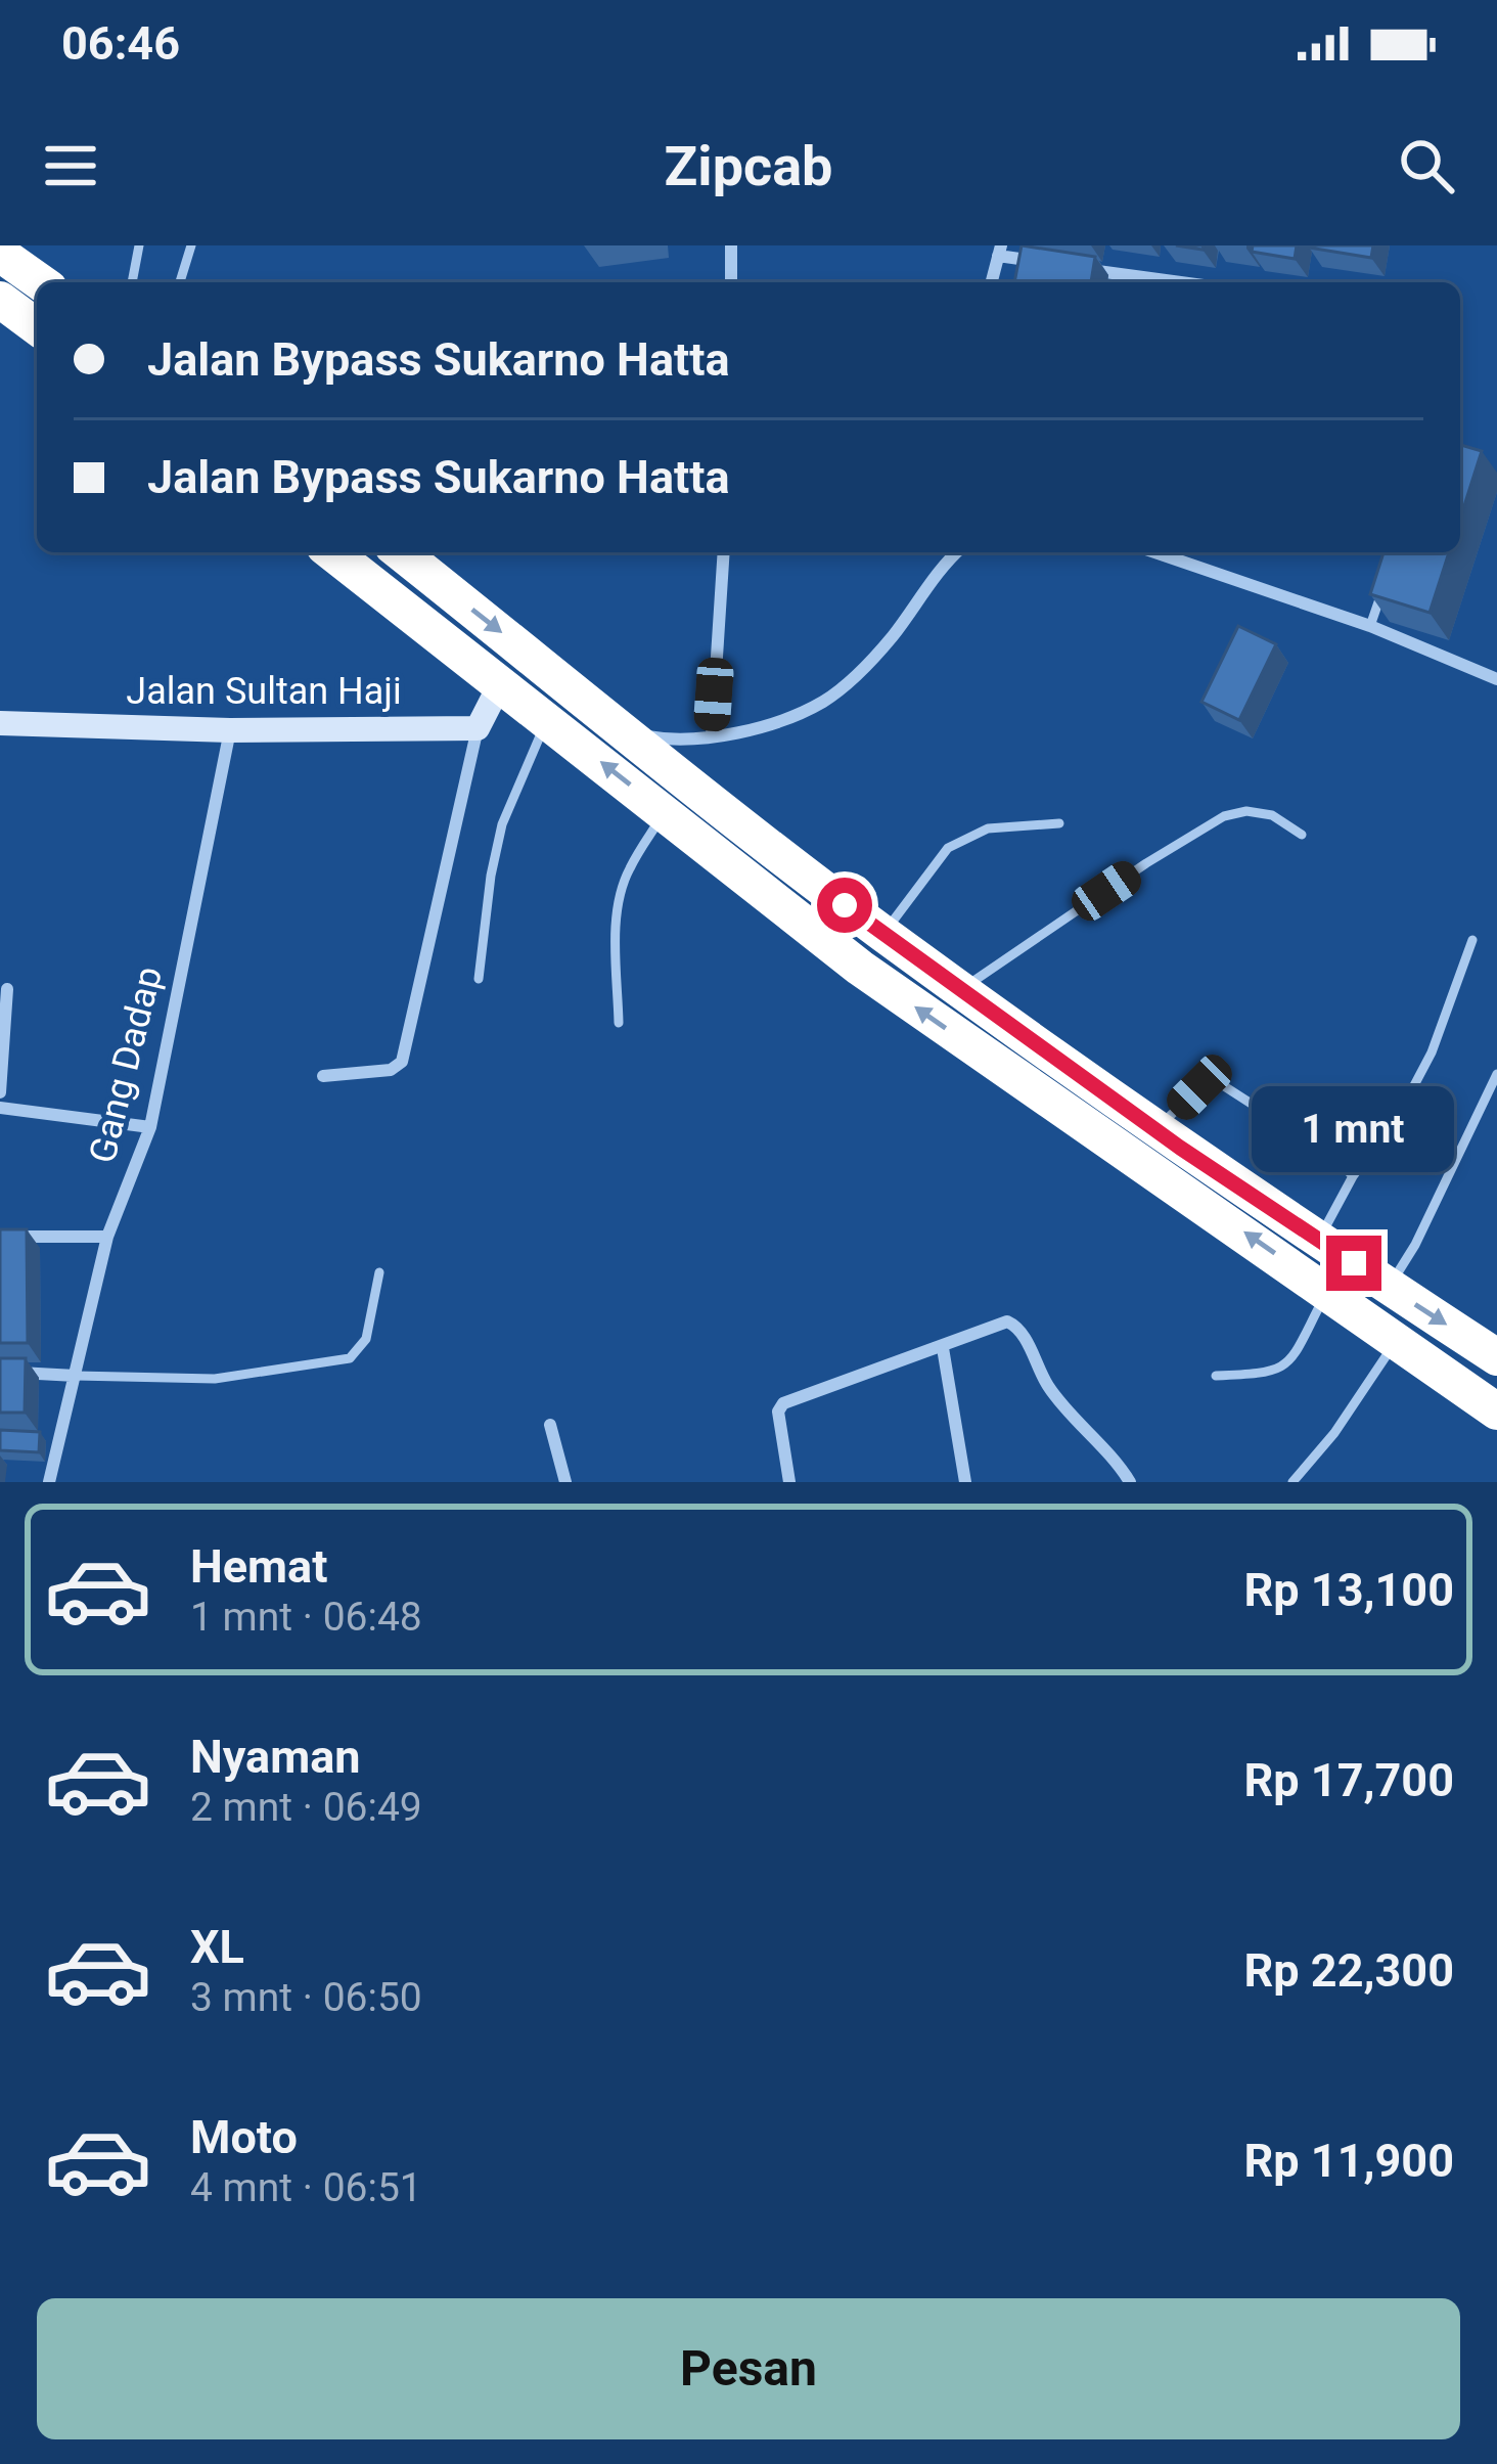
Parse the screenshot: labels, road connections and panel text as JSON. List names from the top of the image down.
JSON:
{
  "streets": {
    "street": ["Jalan Sultan Haji", "Gang Dadap"]
  },
  "crossings": [
    ["Jalan Sultan Haji", "Gang Dadap"]
  ],
  "page": {
    "status": "06:46",
    "header": "Zipcab",
    "banner": ["Jalan Bypass Sukarno Hatta", "Jalan Bypass Sukarno Hatta"],
    "bubble": "1 mnt",
    "list": [
      {
        "name": "Hemat",
        "note": "1 mnt · 06:48",
        "value": "Rp 13,100"
      },
      {
        "name": "Nyaman",
        "note": "2 mnt · 06:49",
        "value": "Rp 17,700"
      },
      {
        "name": "XL",
        "note": "3 mnt · 06:50",
        "value": "Rp 22,300"
      },
      {
        "name": "Moto",
        "note": "4 mnt · 06:51",
        "value": "Rp 11,900"
      }
    ],
    "buttons": "Pesan"
  }
}
